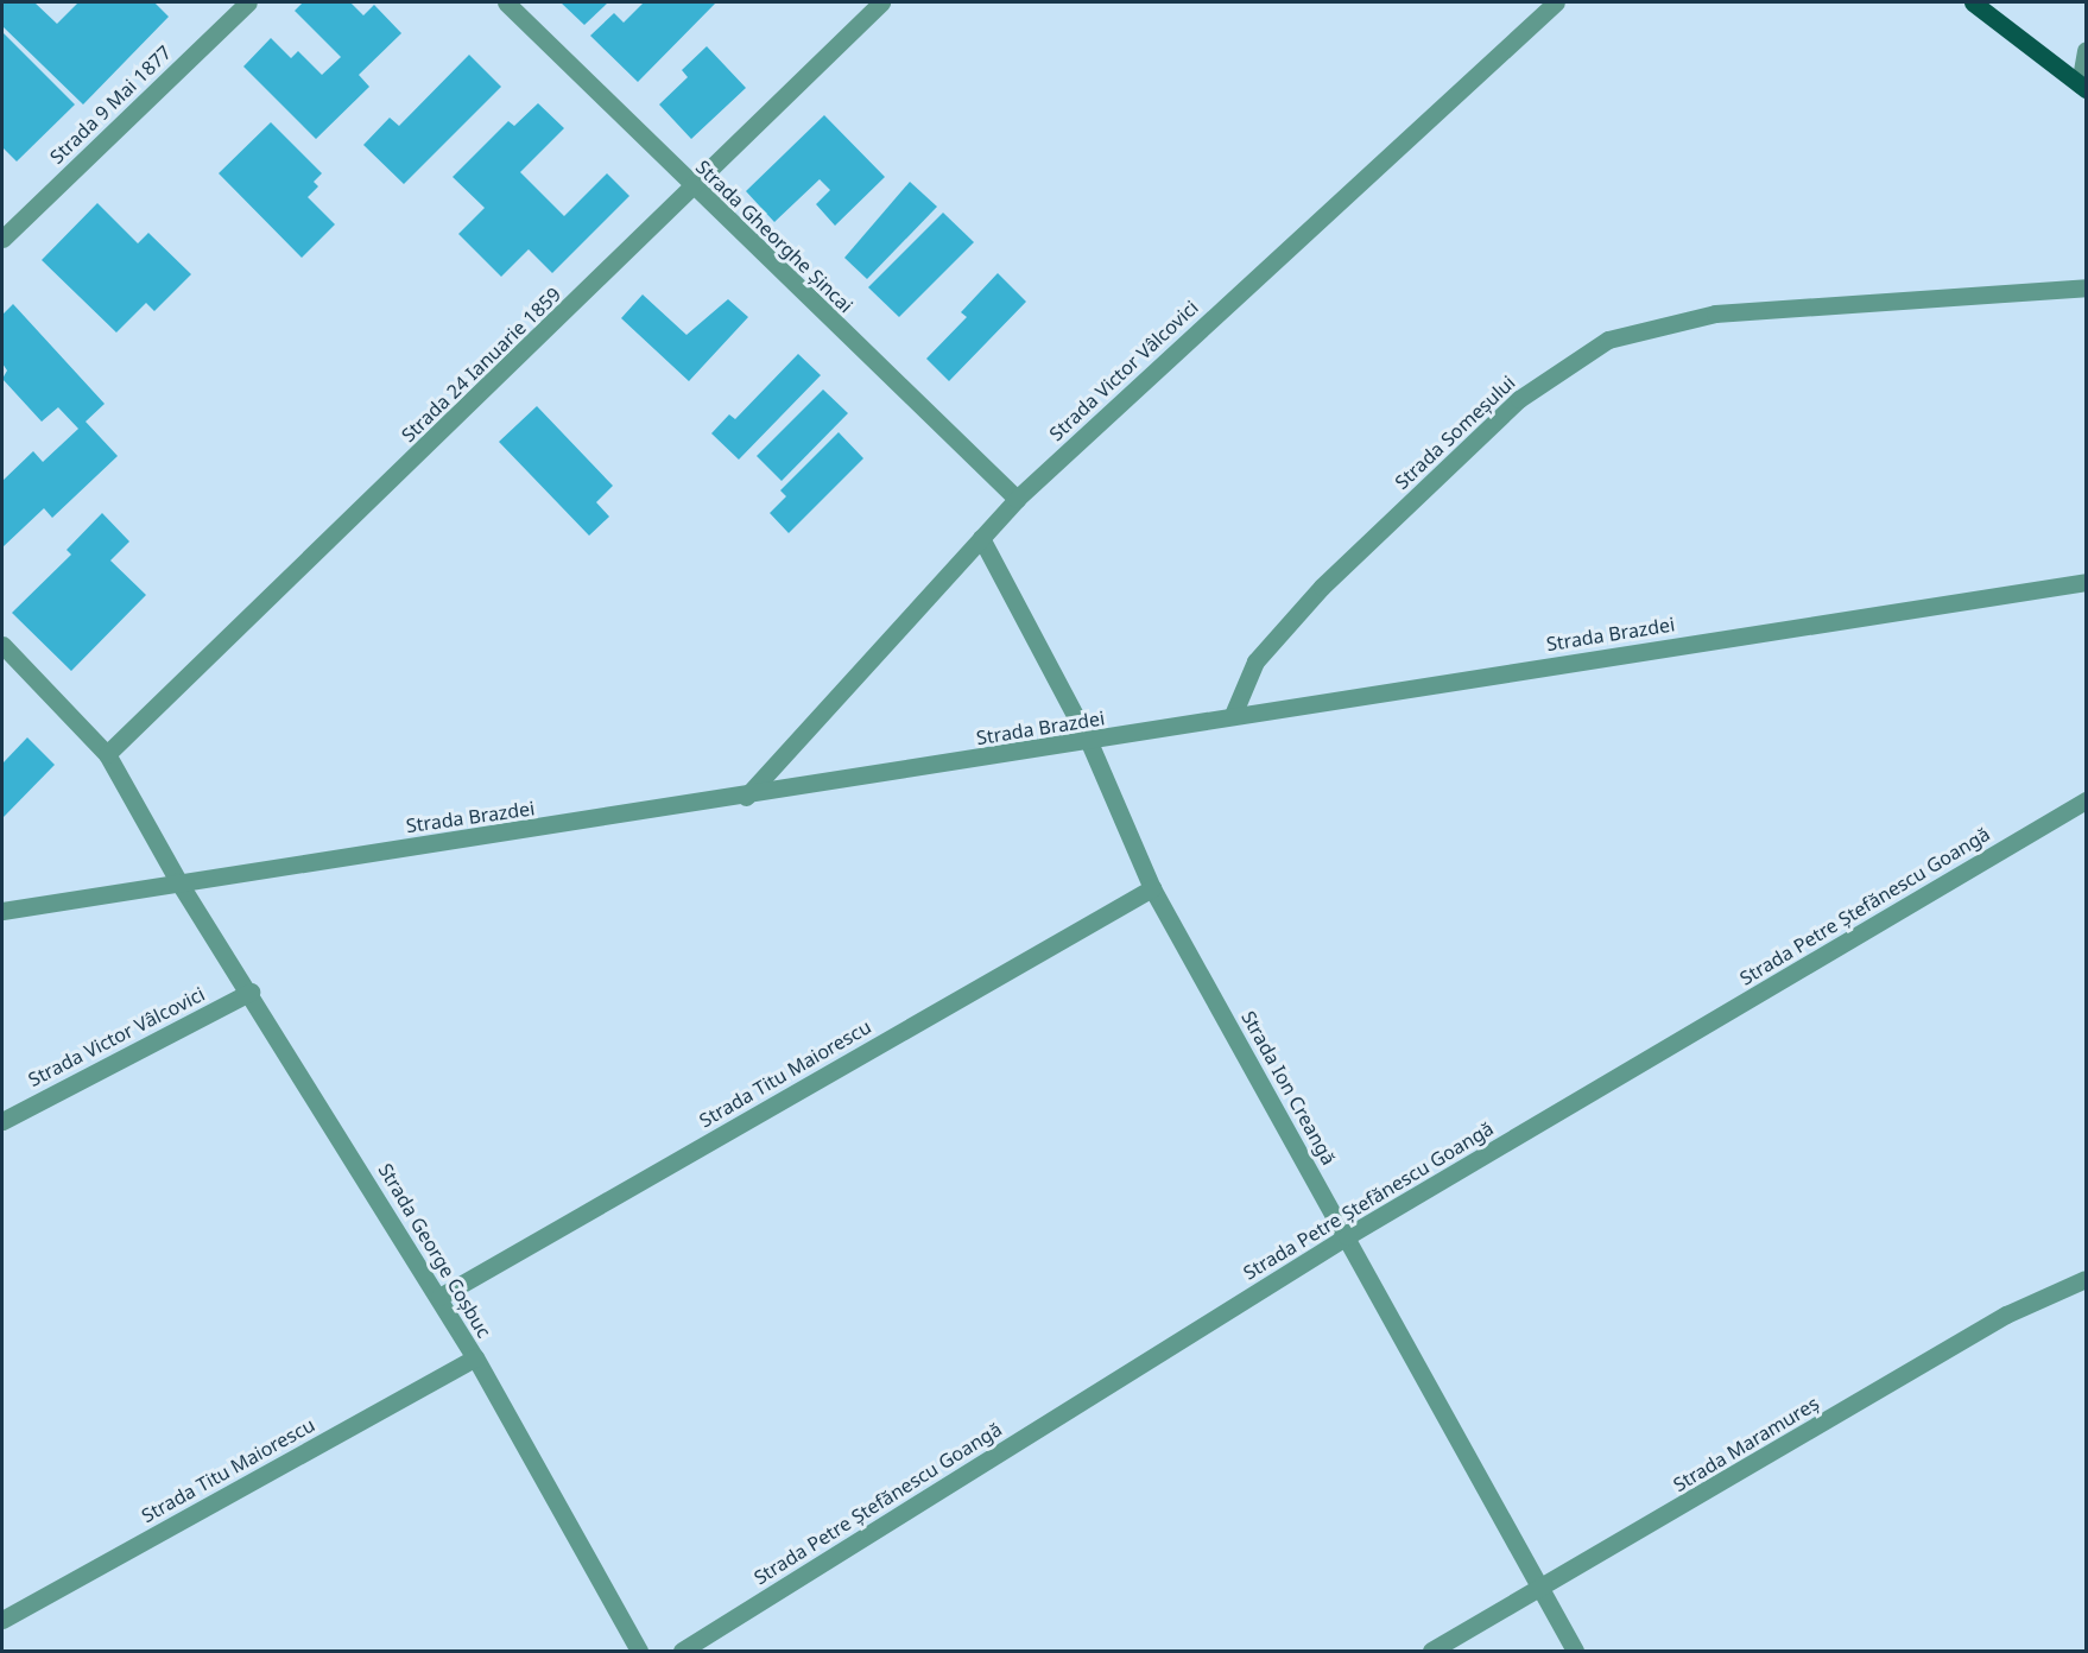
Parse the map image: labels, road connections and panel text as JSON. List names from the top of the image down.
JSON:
{
  "streets": {
    "street": [
      "Strada 9 Mai 1877",
      "Strada Gheorghe Șincai",
      "Strada 24 Ianuarie 1859",
      "Strada Victor Vâlcovici",
      "Strada Someșului",
      "Strada Brazdei",
      "Strada Petre Ștefănescu Goangă",
      "Strada Titu Maiorescu",
      "Strada Ion Creangă",
      "Strada George Coșbuc",
      "Strada Maramureș"
    ]
  },
  "crossings": [
    ["Strada Gheorghe Șincai", "Strada 24 Ianuarie 1859"],
    ["Strada Gheorghe Șincai", "Strada Victor Vâlcovici"],
    ["Strada 24 Ianuarie 1859", "Strada George Coșbuc"],
    ["Strada Victor Vâlcovici", "Strada Brazdei"],
    ["Strada Victor Vâlcovici", "Strada Ion Creangă"],
    ["Strada Victor Vâlcovici", "Strada George Coșbuc"],
    ["Strada Someșului", "Strada Brazdei"],
    ["Strada Brazdei", "Strada Ion Creangă"],
    ["Strada Brazdei", "Strada George Coșbuc"],
    ["Strada Petre Ștefănescu Goangă", "Strada Ion Creangă"],
    ["Strada Titu Maiorescu", "Strada Ion Creangă"],
    ["Strada Titu Maiorescu", "Strada George Coșbuc"],
    ["Strada Ion Creangă", "Strada Maramureș"]
  ]
}
